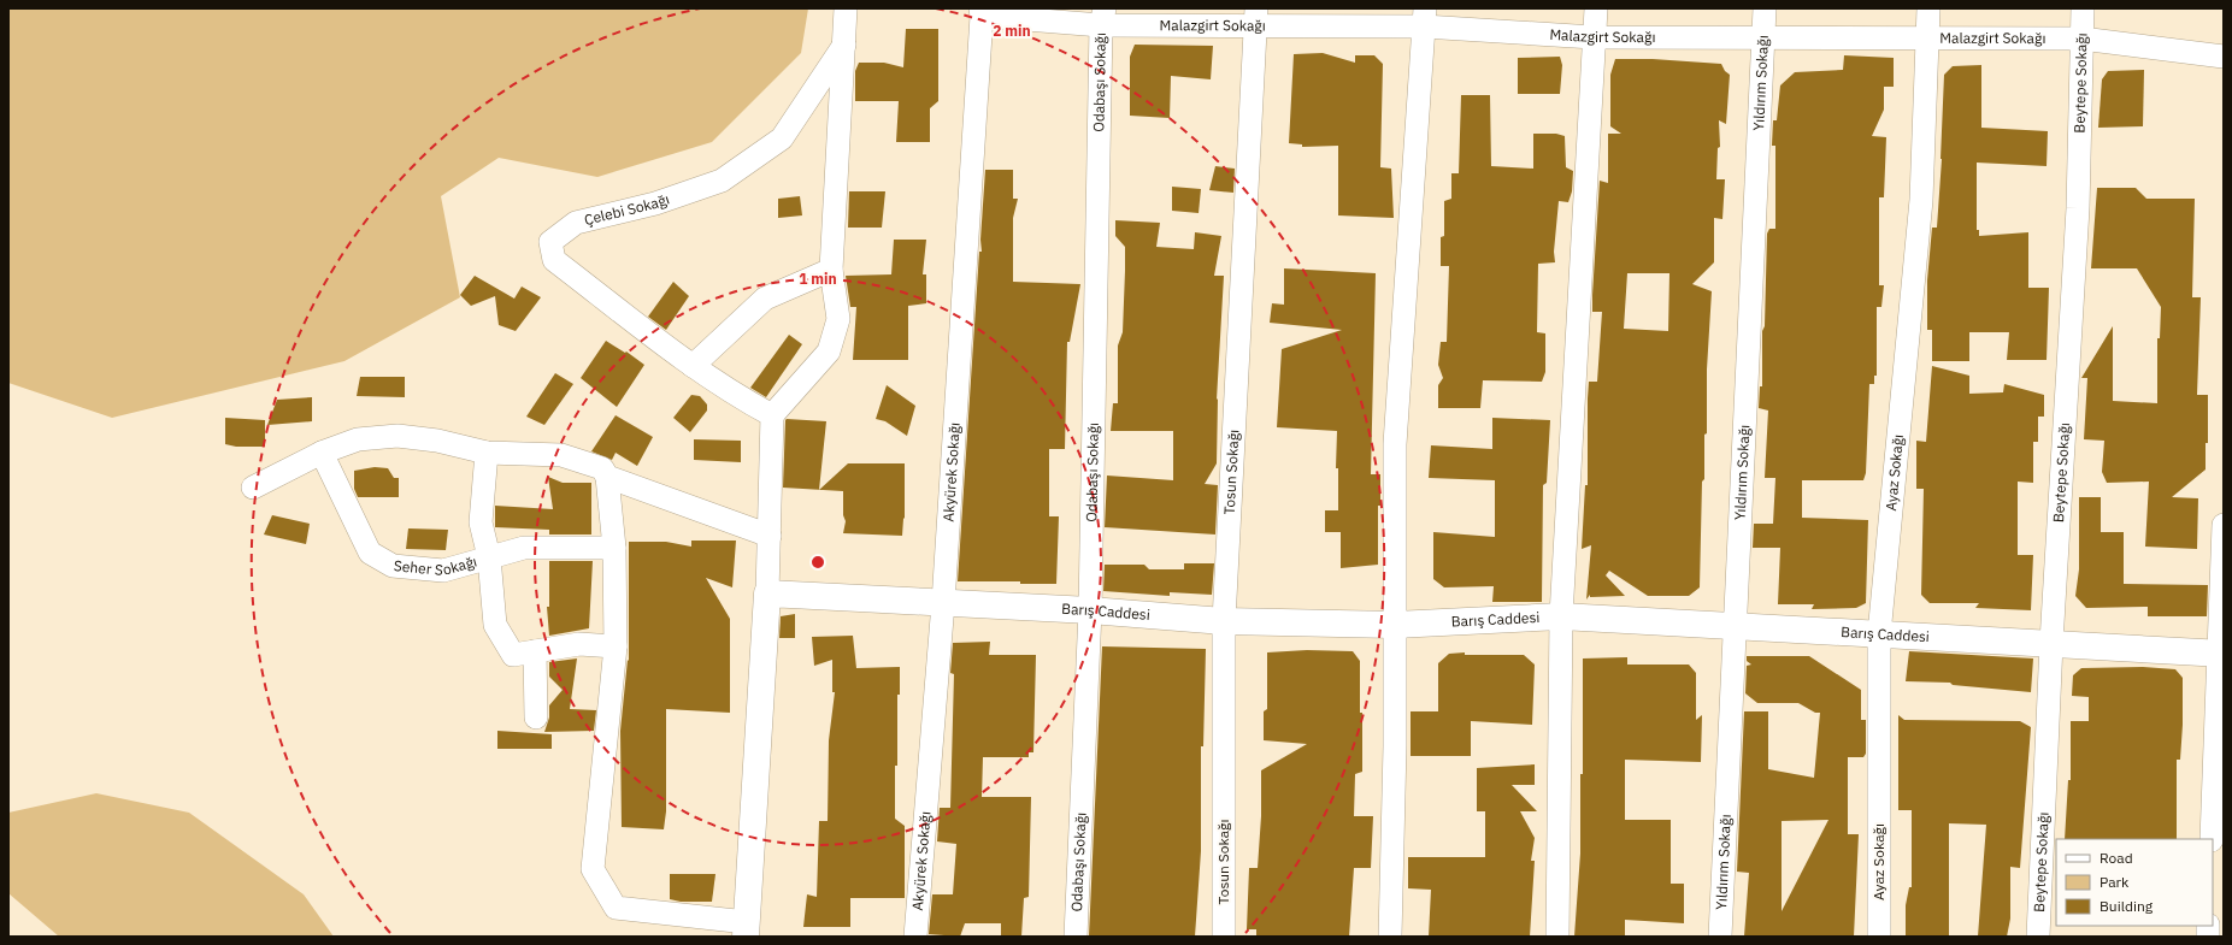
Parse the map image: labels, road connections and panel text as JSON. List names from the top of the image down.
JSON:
{
  "streets": {
    "street": [
      "Malazgirt Sokağı",
      "Odabaşı Sokağı",
      "Yıldırım Sokağı",
      "Beytepe Sokağı",
      "Çelebi Sokağı",
      "Tosun Sokağı",
      "Ayaz Sokağı",
      "Akyürek Sokağı",
      "Seher Sokağı",
      "Barış Caddesi"
    ]
  },
  "crossings": [
    ["Malazgirt Sokağı", "Odabaşı Sokağı"],
    ["Malazgirt Sokağı", "Yıldırım Sokağı"],
    ["Malazgirt Sokağı", "Beytepe Sokağı"],
    ["Malazgirt Sokağı", "Tosun Sokağı"],
    ["Malazgirt Sokağı", "Ayaz Sokağı"],
    ["Malazgirt Sokağı", "Akyürek Sokağı"],
    ["Odabaşı Sokağı", "Barış Caddesi"],
    ["Yıldırım Sokağı", "Barış Caddesi"],
    ["Beytepe Sokağı", "Barış Caddesi"],
    ["Tosun Sokağı", "Barış Caddesi"],
    ["Ayaz Sokağı", "Barış Caddesi"],
    ["Akyürek Sokağı", "Barış Caddesi"]
  ],
  "legend": ["Road", "Park", "Building"],
  "rings": ["2 min", "1 min"]
}
